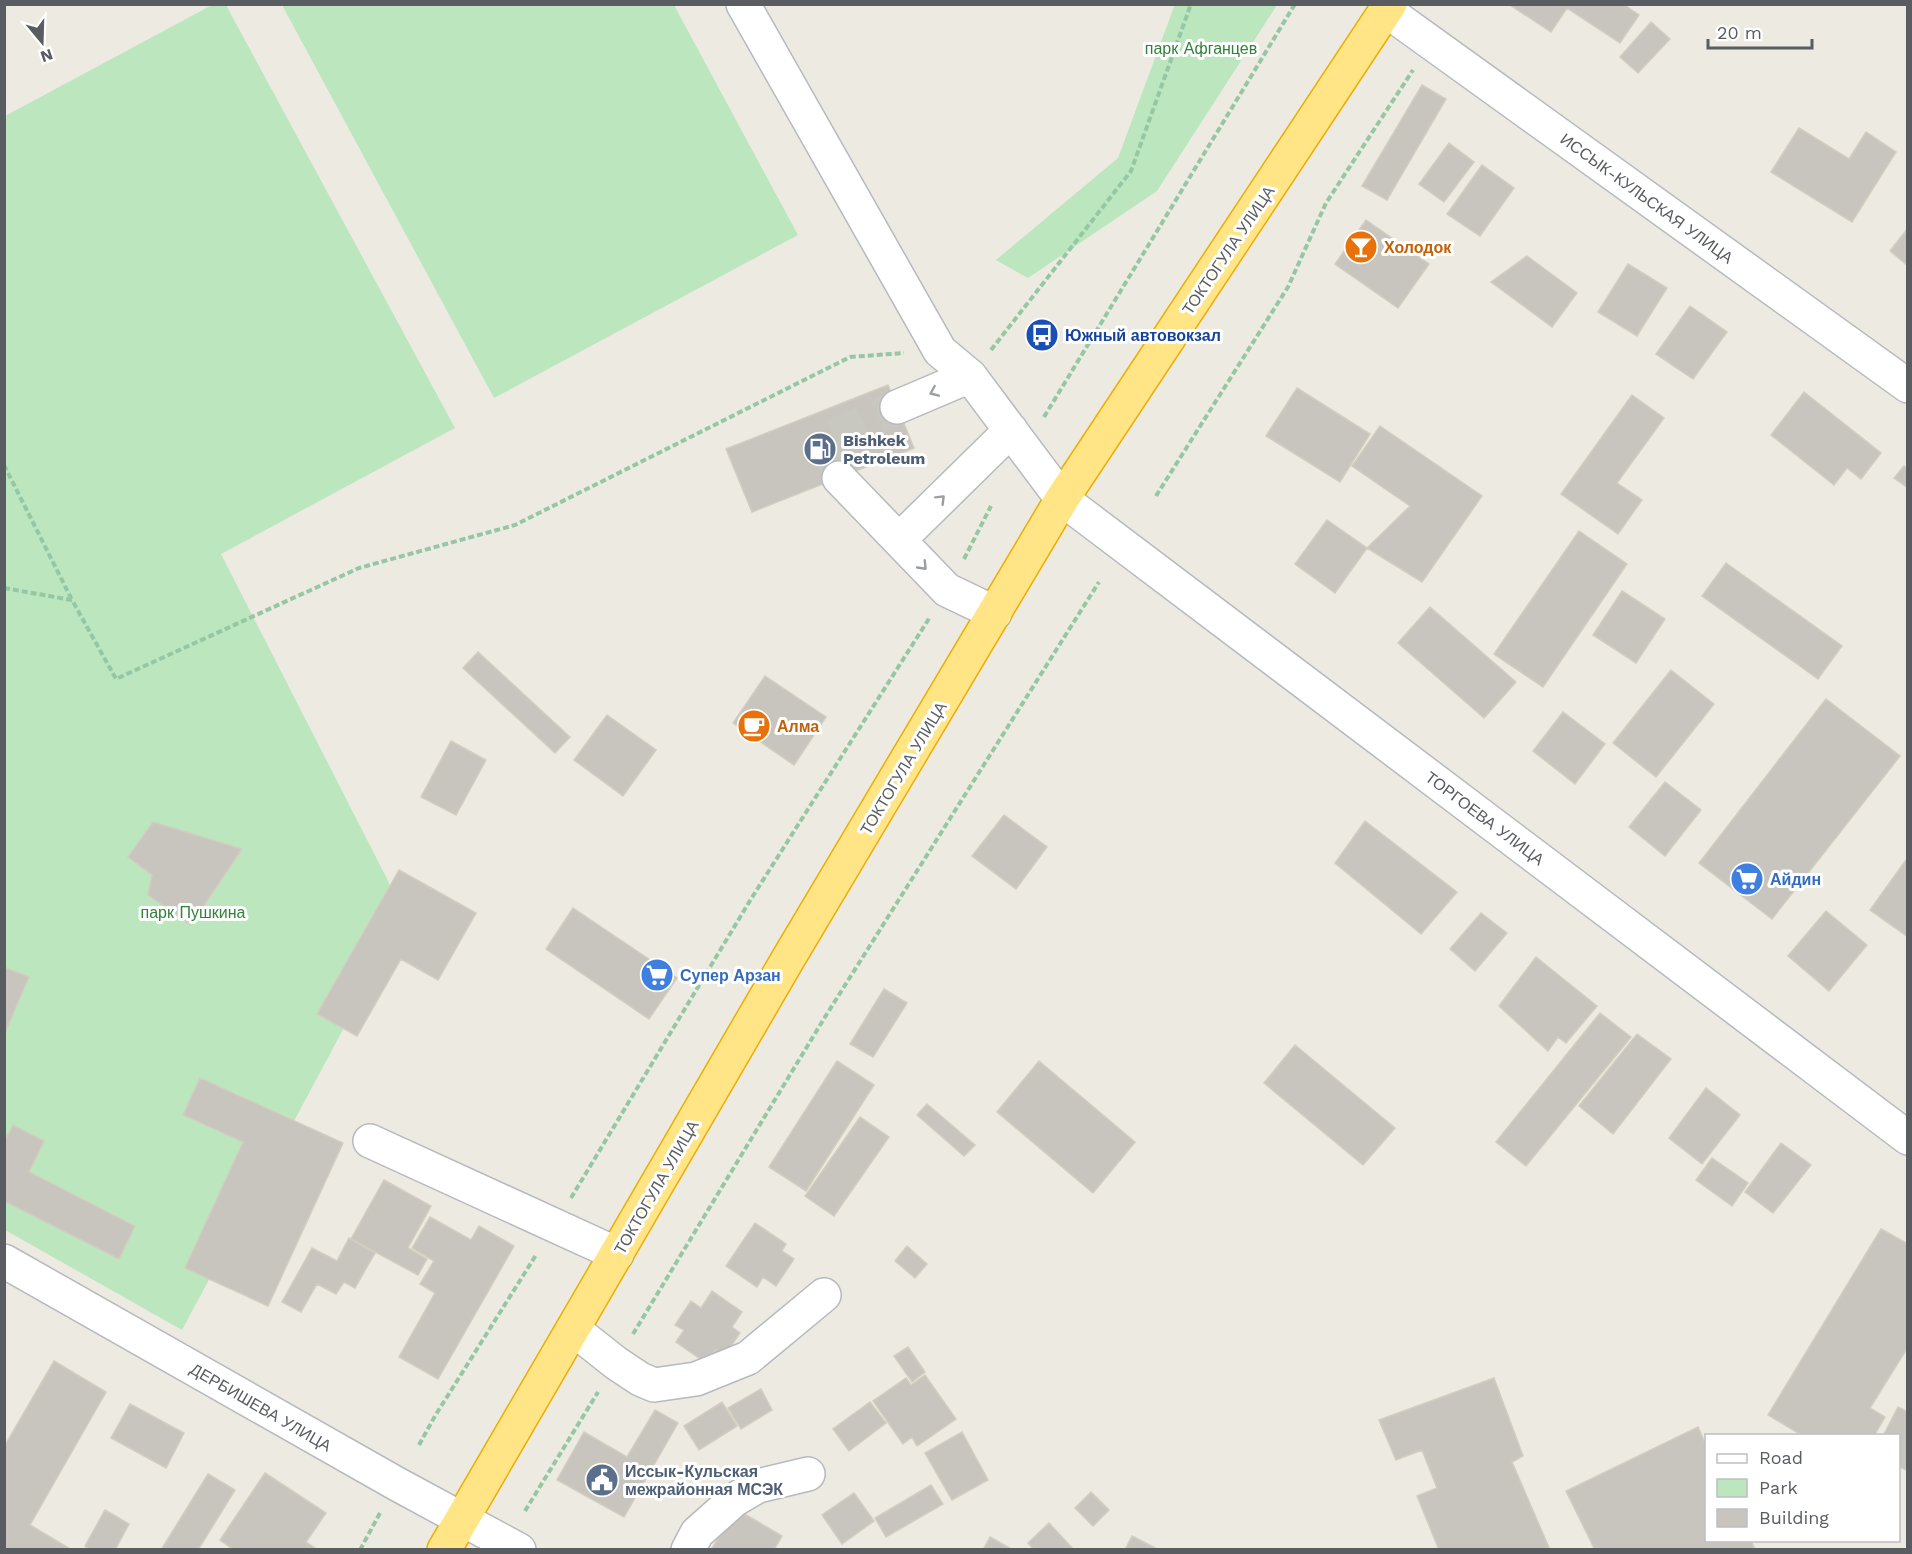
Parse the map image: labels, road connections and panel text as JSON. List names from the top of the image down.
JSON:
{
  "streets": {
    "highway": ["ТОКТОГУЛА УЛИЦА"],
    "street": ["ИССЫК-КУЛЬСКАЯ УЛИЦА", "ТОРГОЕВА УЛИЦА", "ДЕРБИШЕВА УЛИЦА"]
  },
  "crossings": [
    ["ИССЫК-КУЛЬСКАЯ УЛИЦА", "ТОКТОГУЛА УЛИЦА"],
    ["ТОКТОГУЛА УЛИЦА", "ТОРГОЕВА УЛИЦА"],
    ["ТОКТОГУЛА УЛИЦА", "ДЕРБИШЕВА УЛИЦА"]
  ],
  "parks": ["парк Афганцев", "парк Пушкина"],
  "places": {
    "bar": ["Холодок"],
    "bus stop": ["Южный автовокзал"],
    "fuel station": ["Bishkek Petroleum"],
    "cafe": ["Алма"],
    "supermarket": ["Айдин", "Супер Арзан"],
    "public building": ["Иссык-Кульская межрайонная МСЭК"]
  },
  "legend": ["Road", "Park", "Building"],
  "scale_bar": "20 m",
  "north": "bottom"
}
